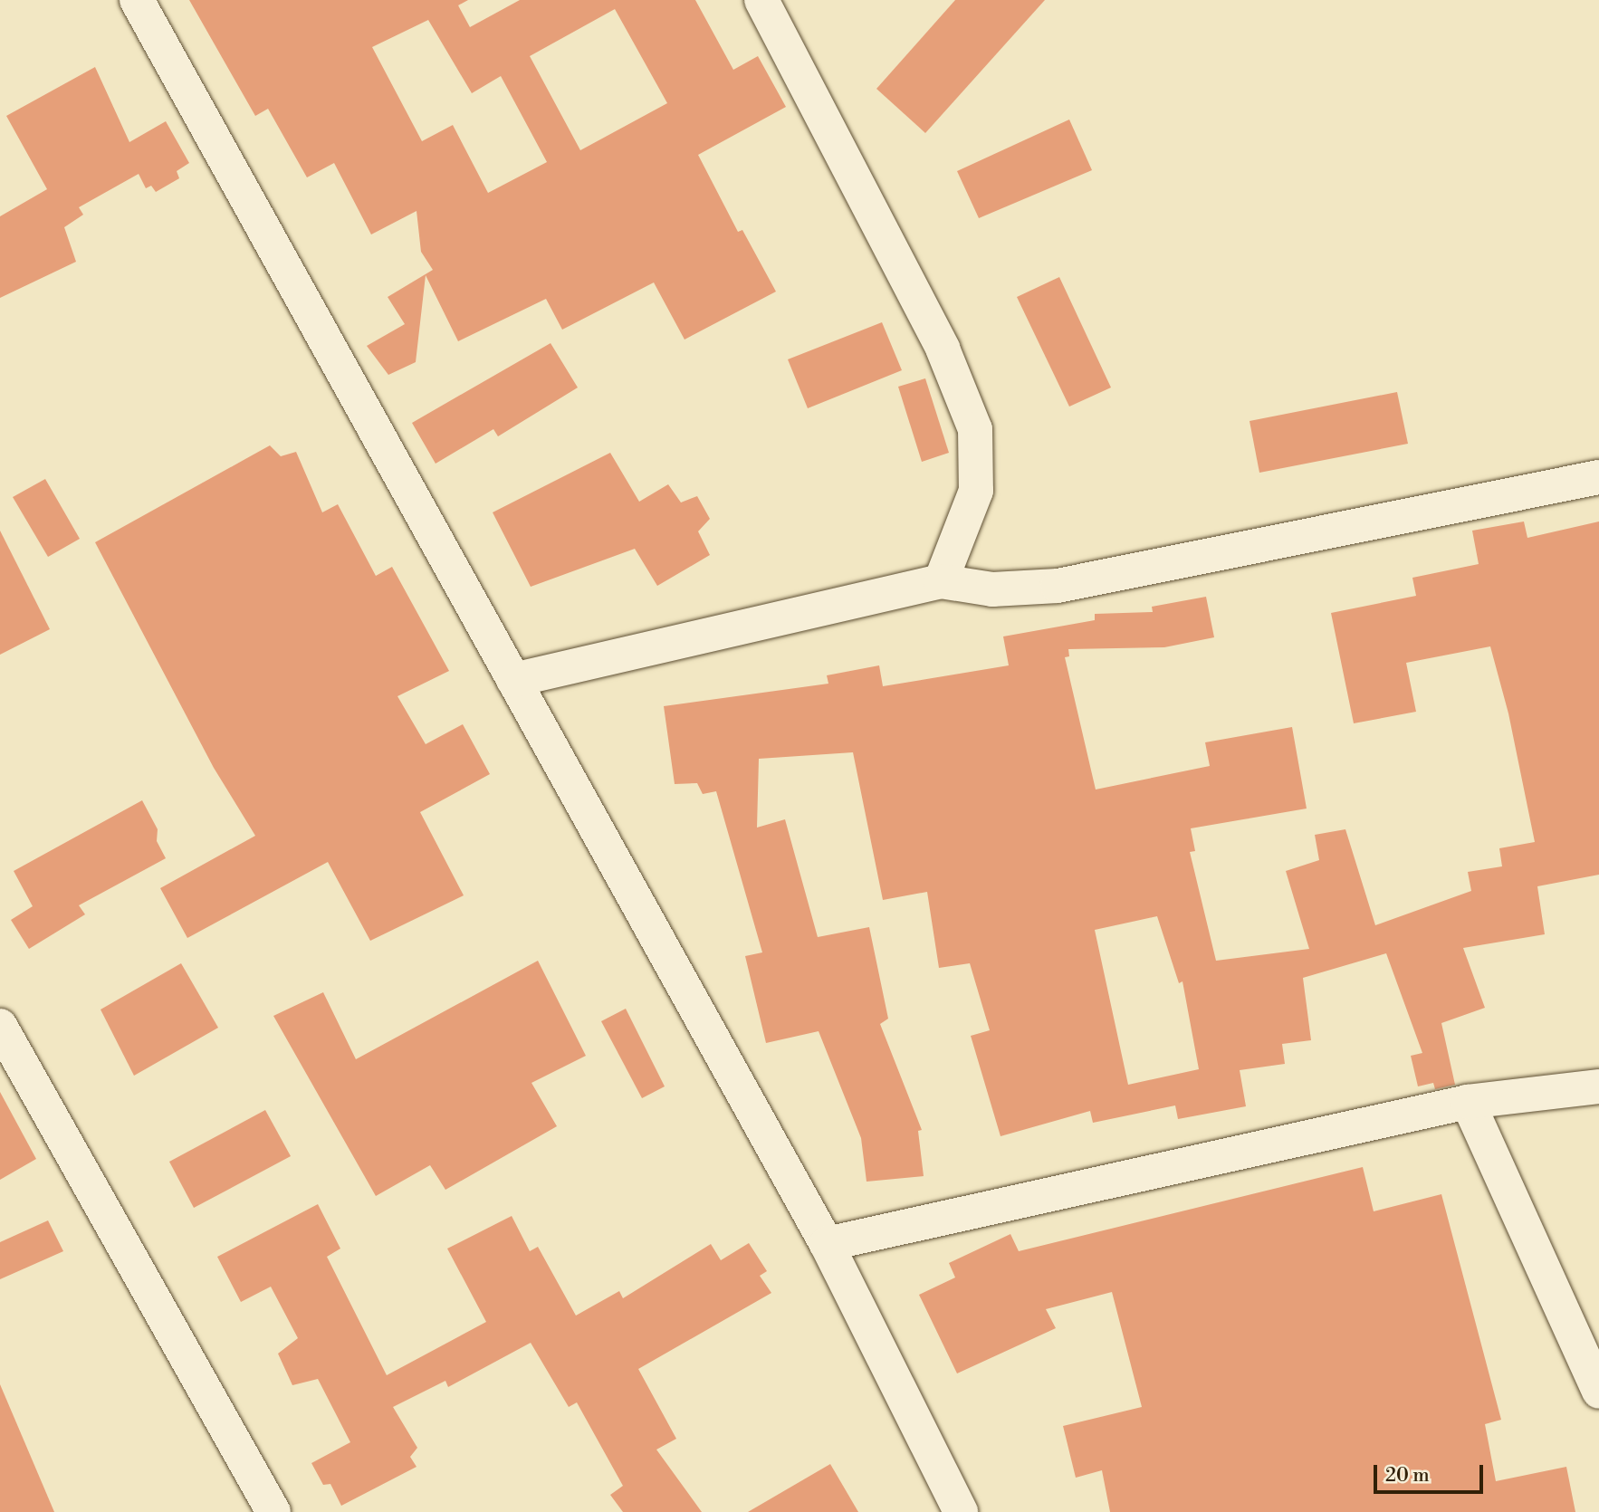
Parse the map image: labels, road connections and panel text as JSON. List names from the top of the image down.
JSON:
{
  "scale_bar": "20 m"
}
